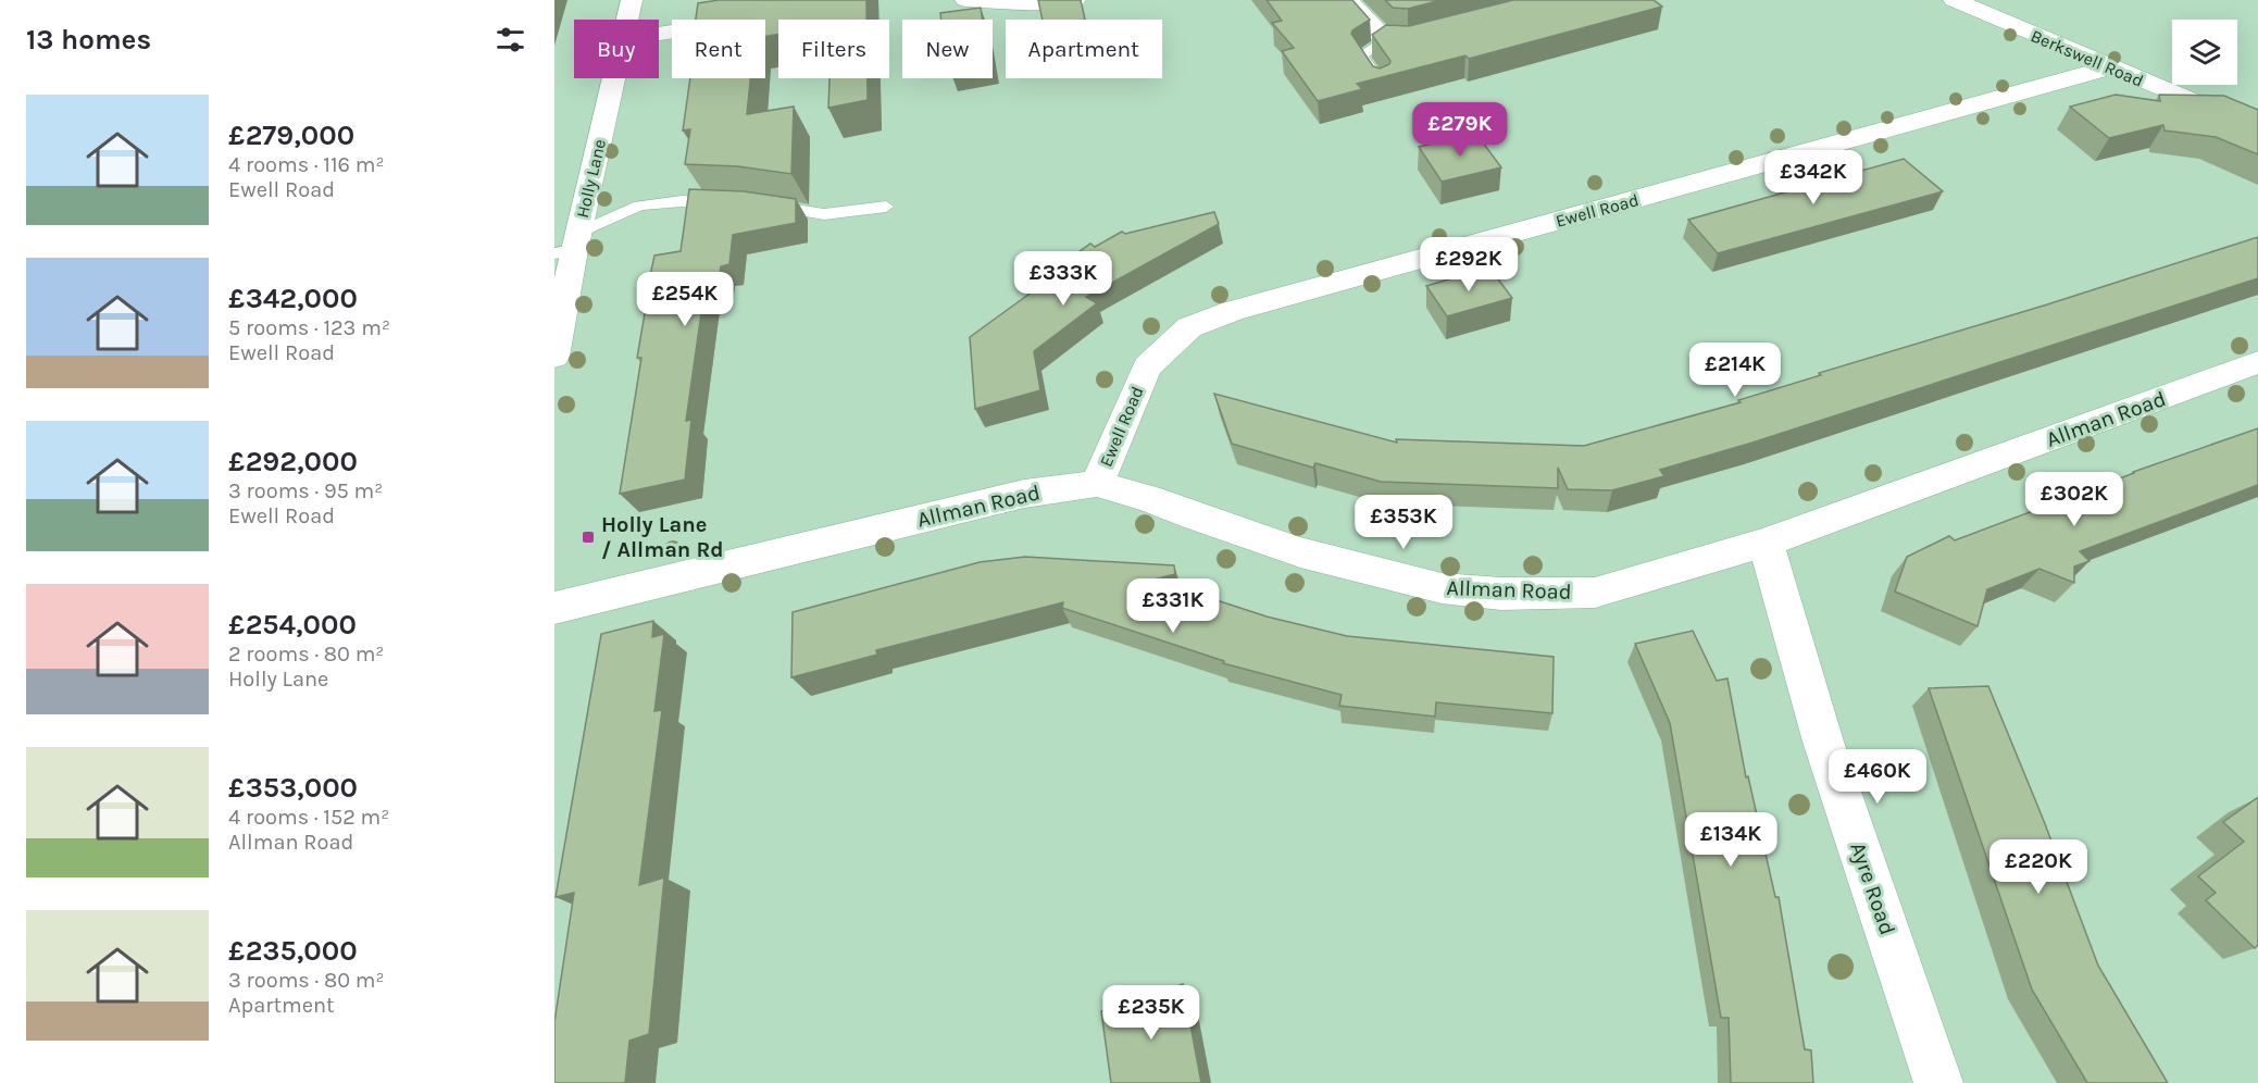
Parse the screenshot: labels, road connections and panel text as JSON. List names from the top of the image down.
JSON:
{
  "streets": {
    "street": [
      "Berkswell Road",
      "Holly Lane",
      "Ewell Road",
      "Allman Road",
      "Ayre Road"
    ]
  },
  "crossings": [
    ["Berkswell Road", "Ewell Road"],
    ["Ewell Road", "Allman Road"],
    ["Allman Road", "Ayre Road"]
  ],
  "places": {
    "transit": ["Holly Lane / Allman Rd"]
  },
  "page": {
    "heading": "13 homes",
    "chip": [
      "Buy",
      "Rent",
      "Filters",
      "New",
      "Apartment"
    ],
    "list": [
      {
        "name": "£279,000",
        "note": "4 rooms · 116 m² · Ewell Road"
      },
      {
        "name": "£342,000",
        "note": "5 rooms · 123 m² · Ewell Road"
      },
      {
        "name": "£292,000",
        "note": "3 rooms · 95 m² · Ewell Road"
      },
      {
        "name": "£254,000",
        "note": "2 rooms · 80 m² · Holly Lane"
      },
      {
        "name": "£353,000",
        "note": "4 rooms · 152 m² · Allman Road"
      },
      {
        "name": "£235,000",
        "note": "3 rooms · 80 m² · Apartment"
      }
    ],
    "price": [
      "£279K",
      "£342K",
      "£292K",
      "£333K",
      "£254K",
      "£214K",
      "£302K",
      "£353K",
      "£331K",
      "£460K",
      "£134K",
      "£220K",
      "£235K"
    ]
  }
}
